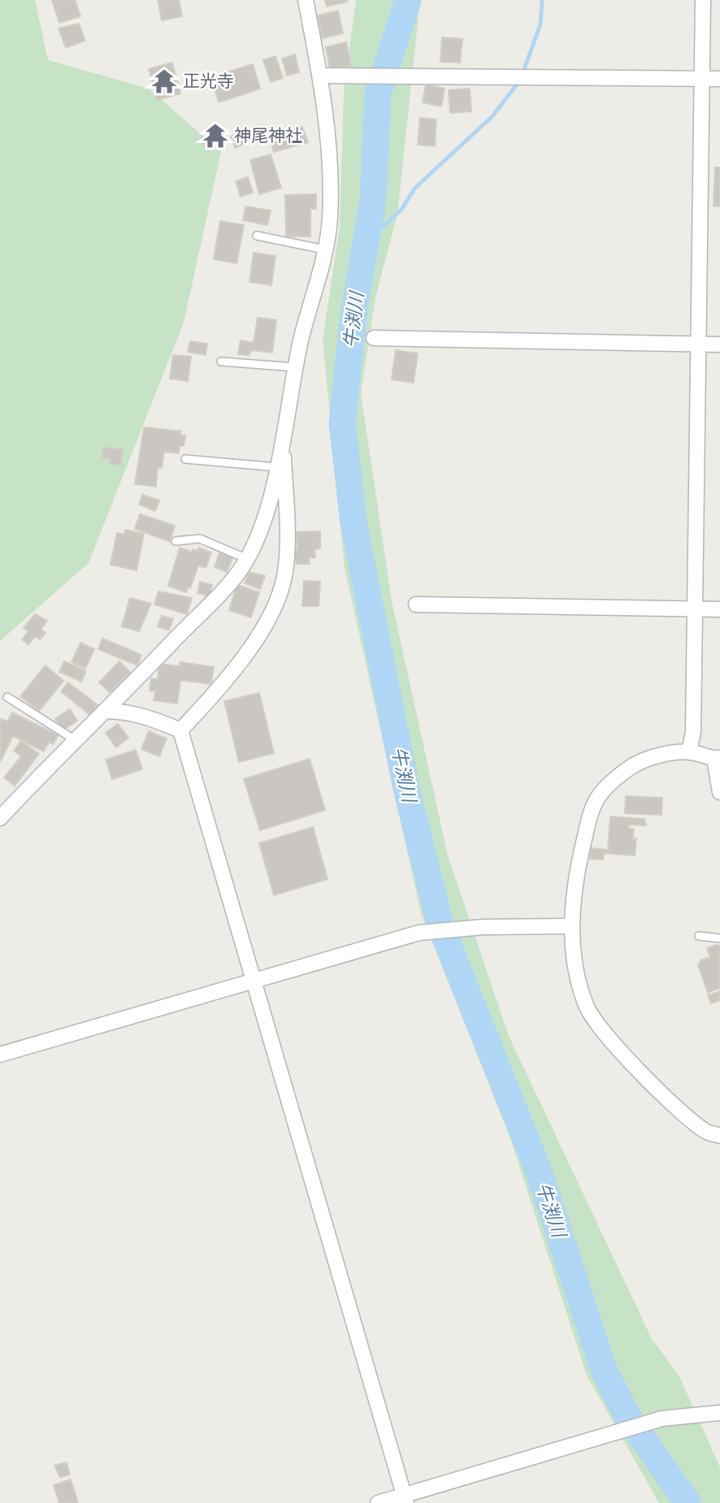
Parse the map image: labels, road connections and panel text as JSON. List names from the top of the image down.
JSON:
{
  "water": ["牛渕川"],
  "places": {
    "temple": ["正光寺", "神尾神社"]
  }
}
